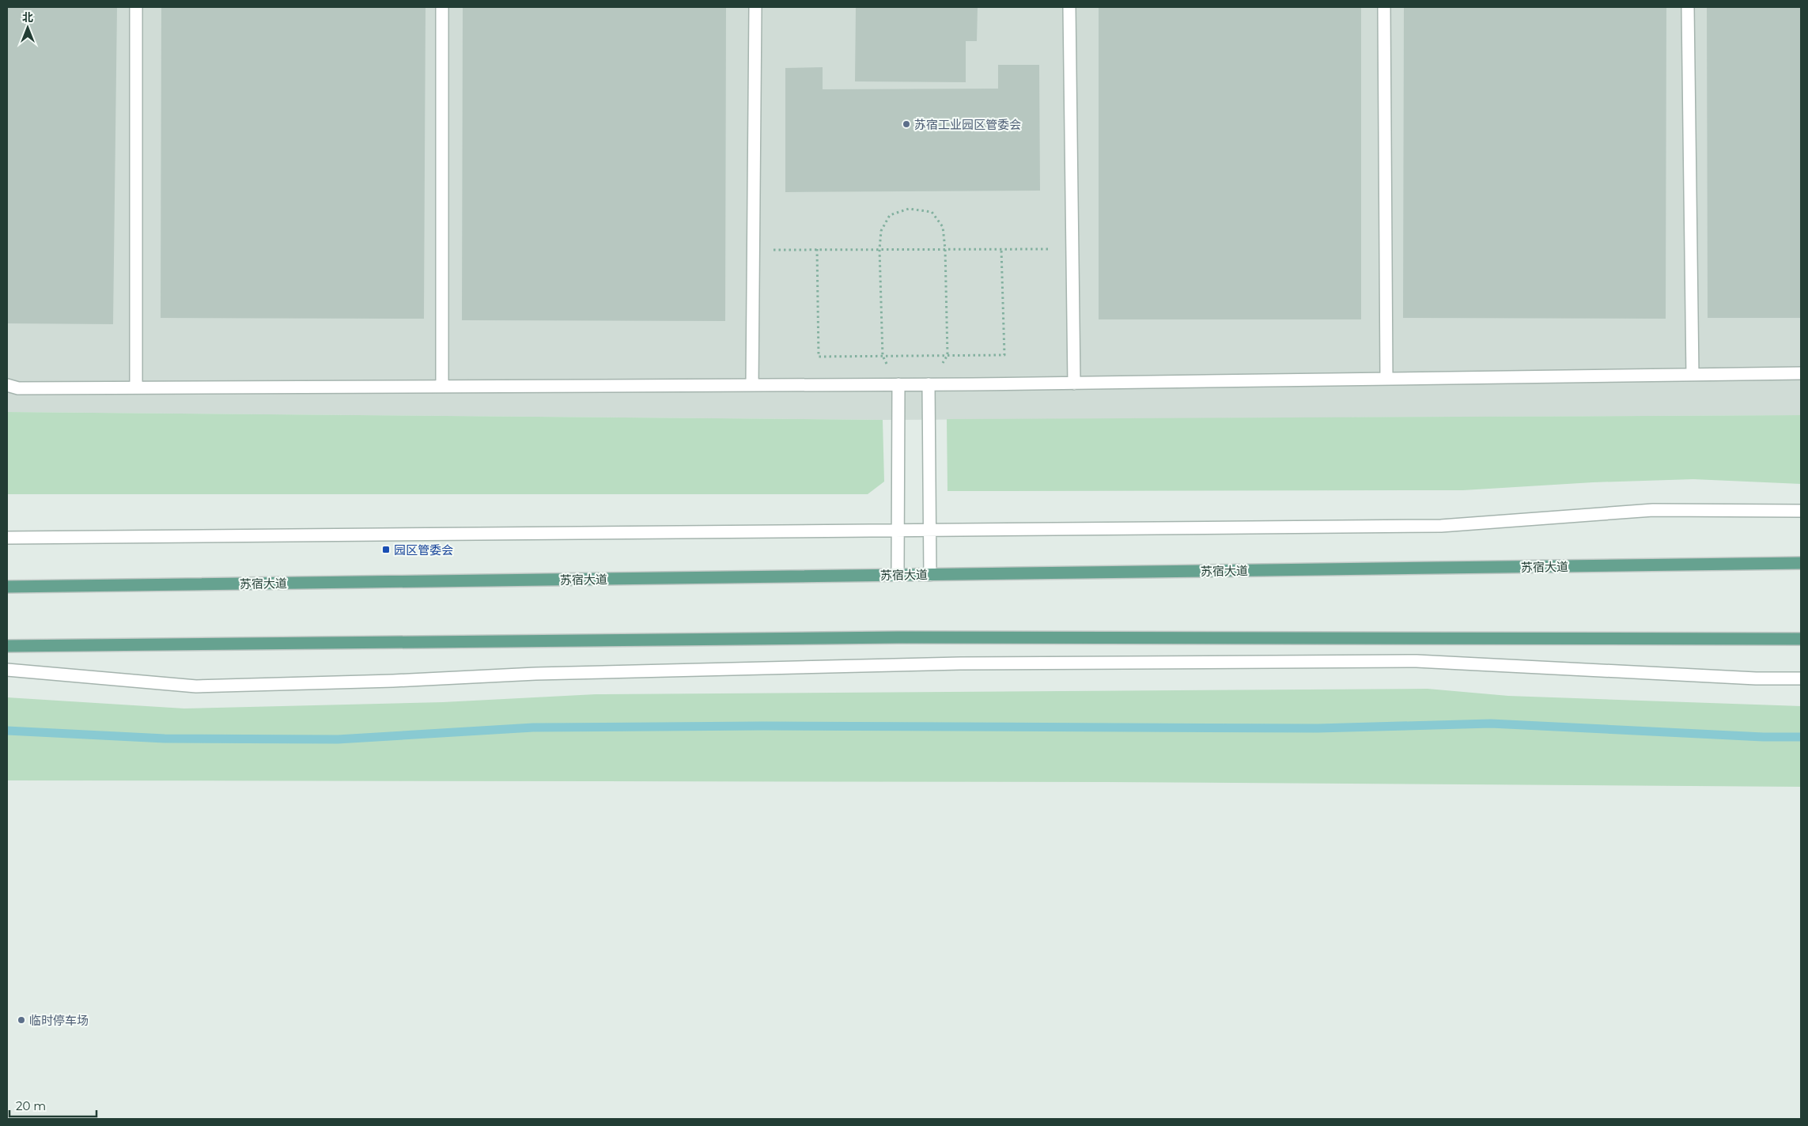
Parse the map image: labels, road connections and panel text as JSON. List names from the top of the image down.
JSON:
{
  "streets": {
    "main road": ["苏宿大道"]
  },
  "places": {
    "other": ["苏宿工业园区管委会", "临时停车场"],
    "transit": ["园区管委会"]
  },
  "scale_bar": "20 m",
  "north": "top"
}
